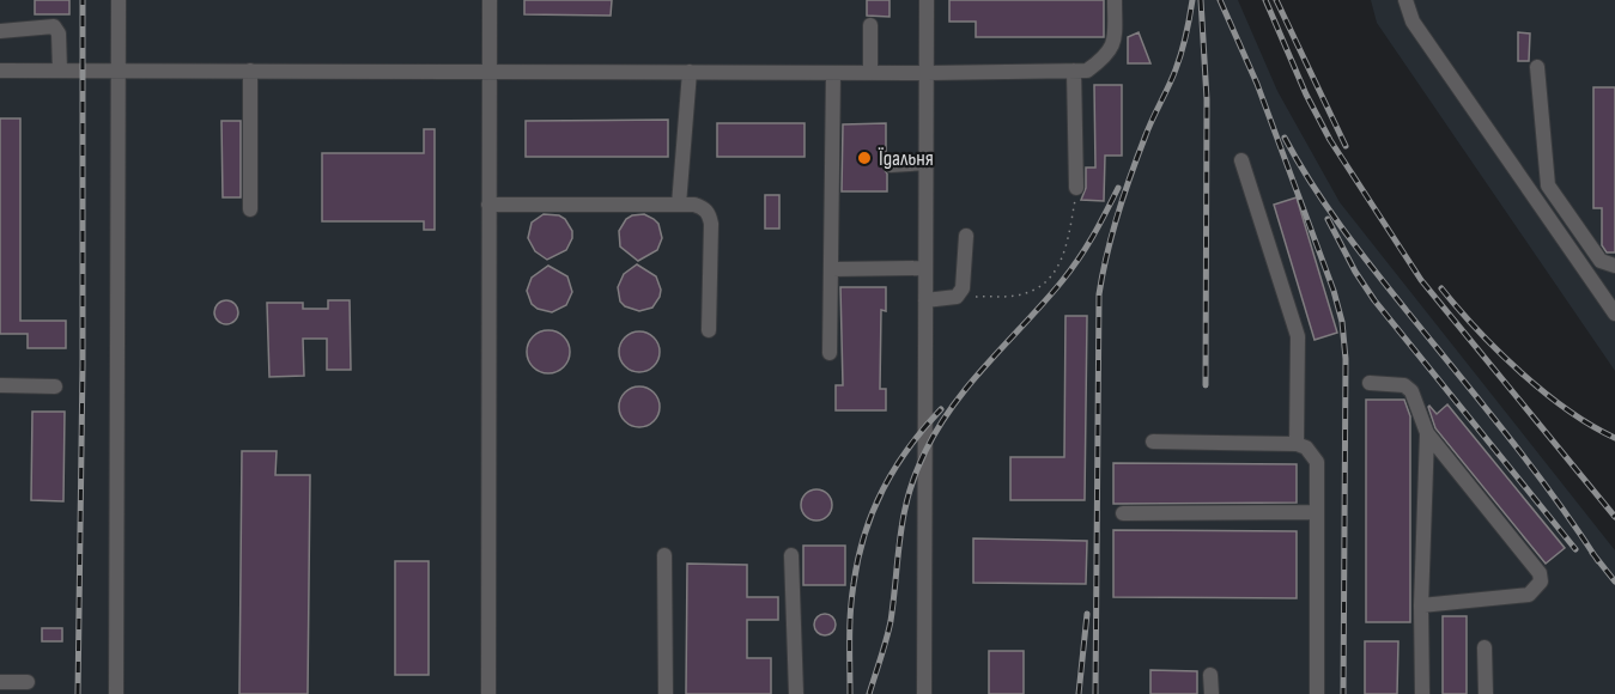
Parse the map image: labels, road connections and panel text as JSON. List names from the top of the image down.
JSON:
{
  "places": ["Їдальня"]
}
